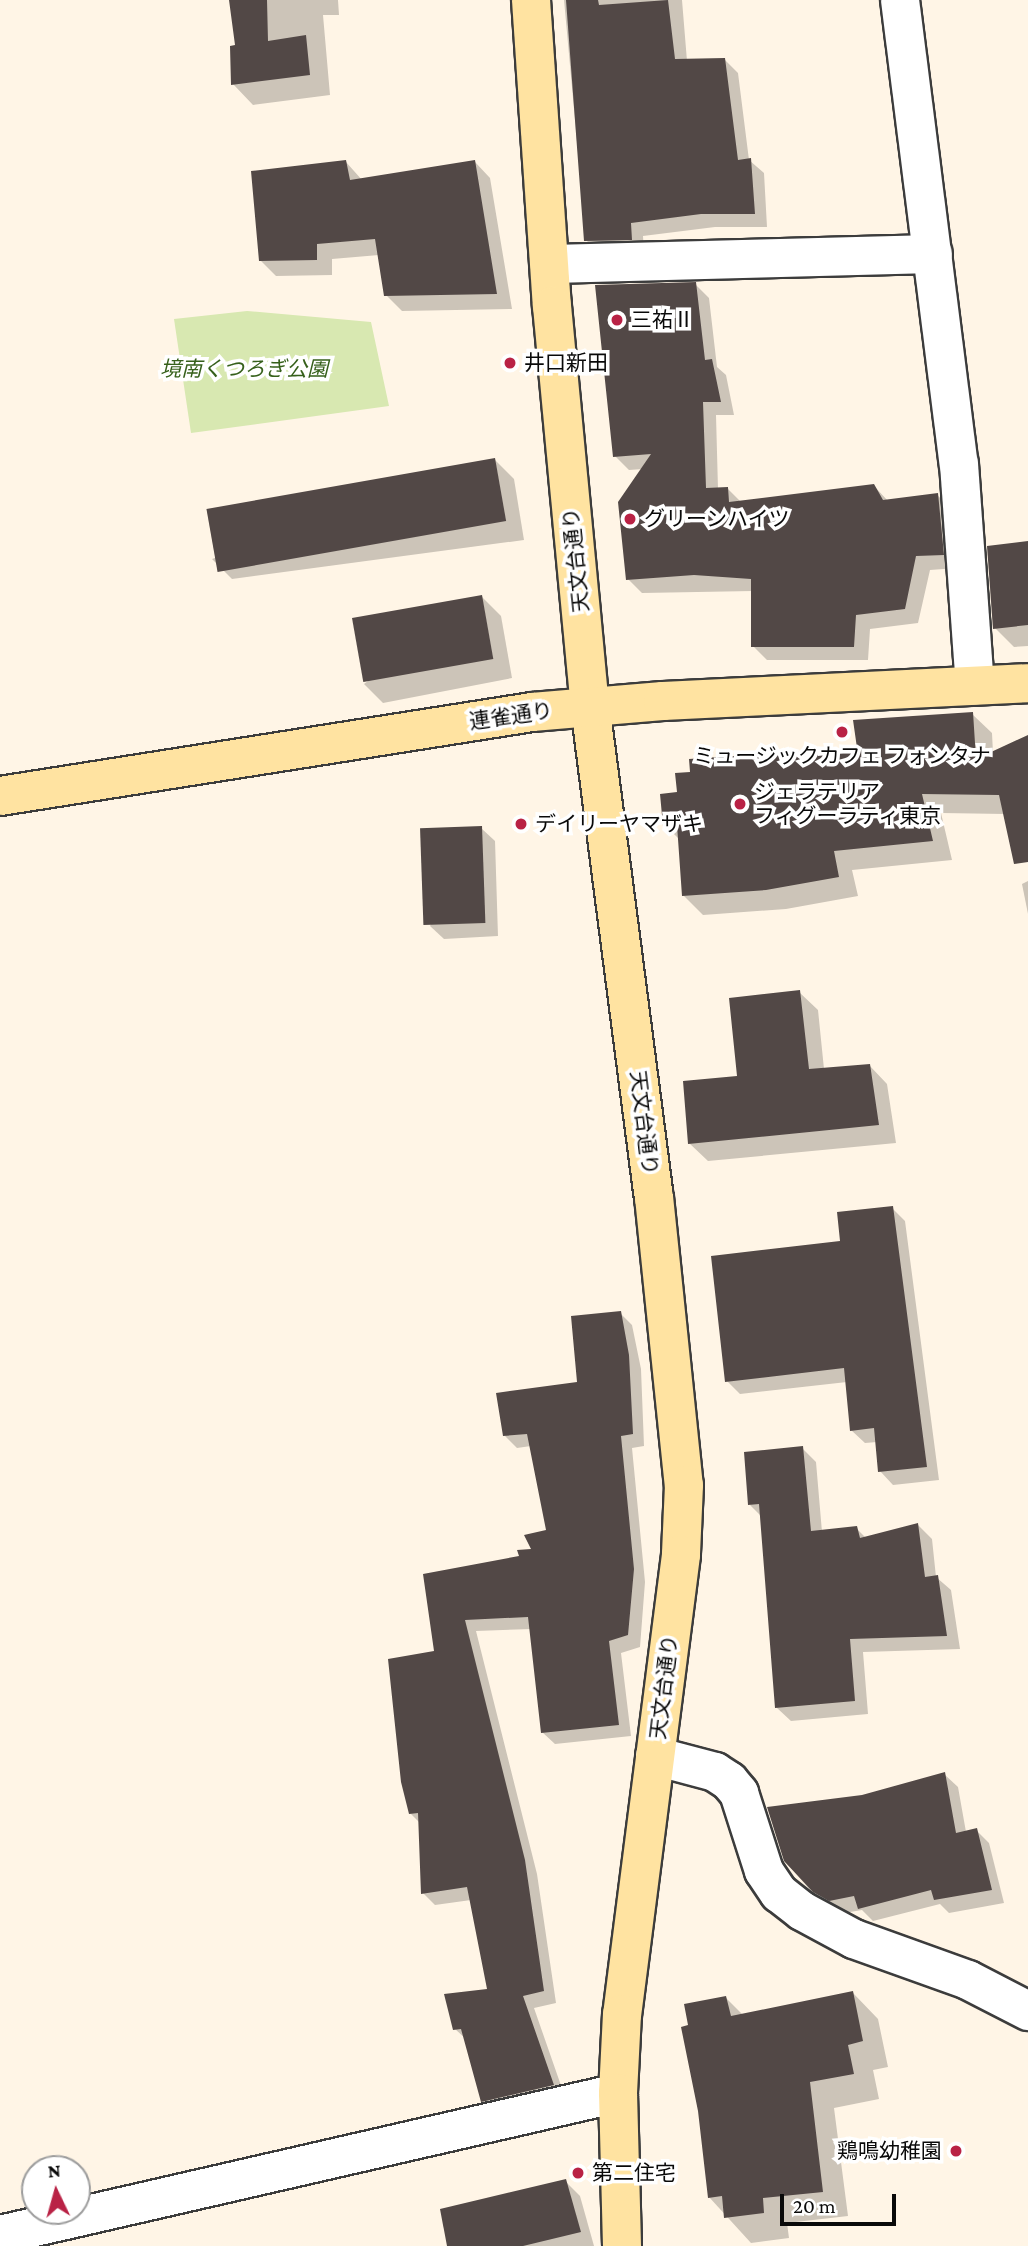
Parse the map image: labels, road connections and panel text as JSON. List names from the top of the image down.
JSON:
{
  "streets": {
    "main road": ["天文台通り", "連雀通り"]
  },
  "crossings": [
    ["天文台通り", "連雀通り"]
  ],
  "parks": ["境南くつろぎ公園"],
  "places": [
    "三祐Ⅱ",
    "井口新田",
    "グリーンハイツ",
    "ミュージックカフェ フォンタナ",
    "ジェラテリア フィグーラティ東京",
    "デイリーヤマザキ",
    "鶏鳴幼稚園",
    "第二住宅"
  ],
  "scale_bar": "20 m",
  "north": "top"
}
